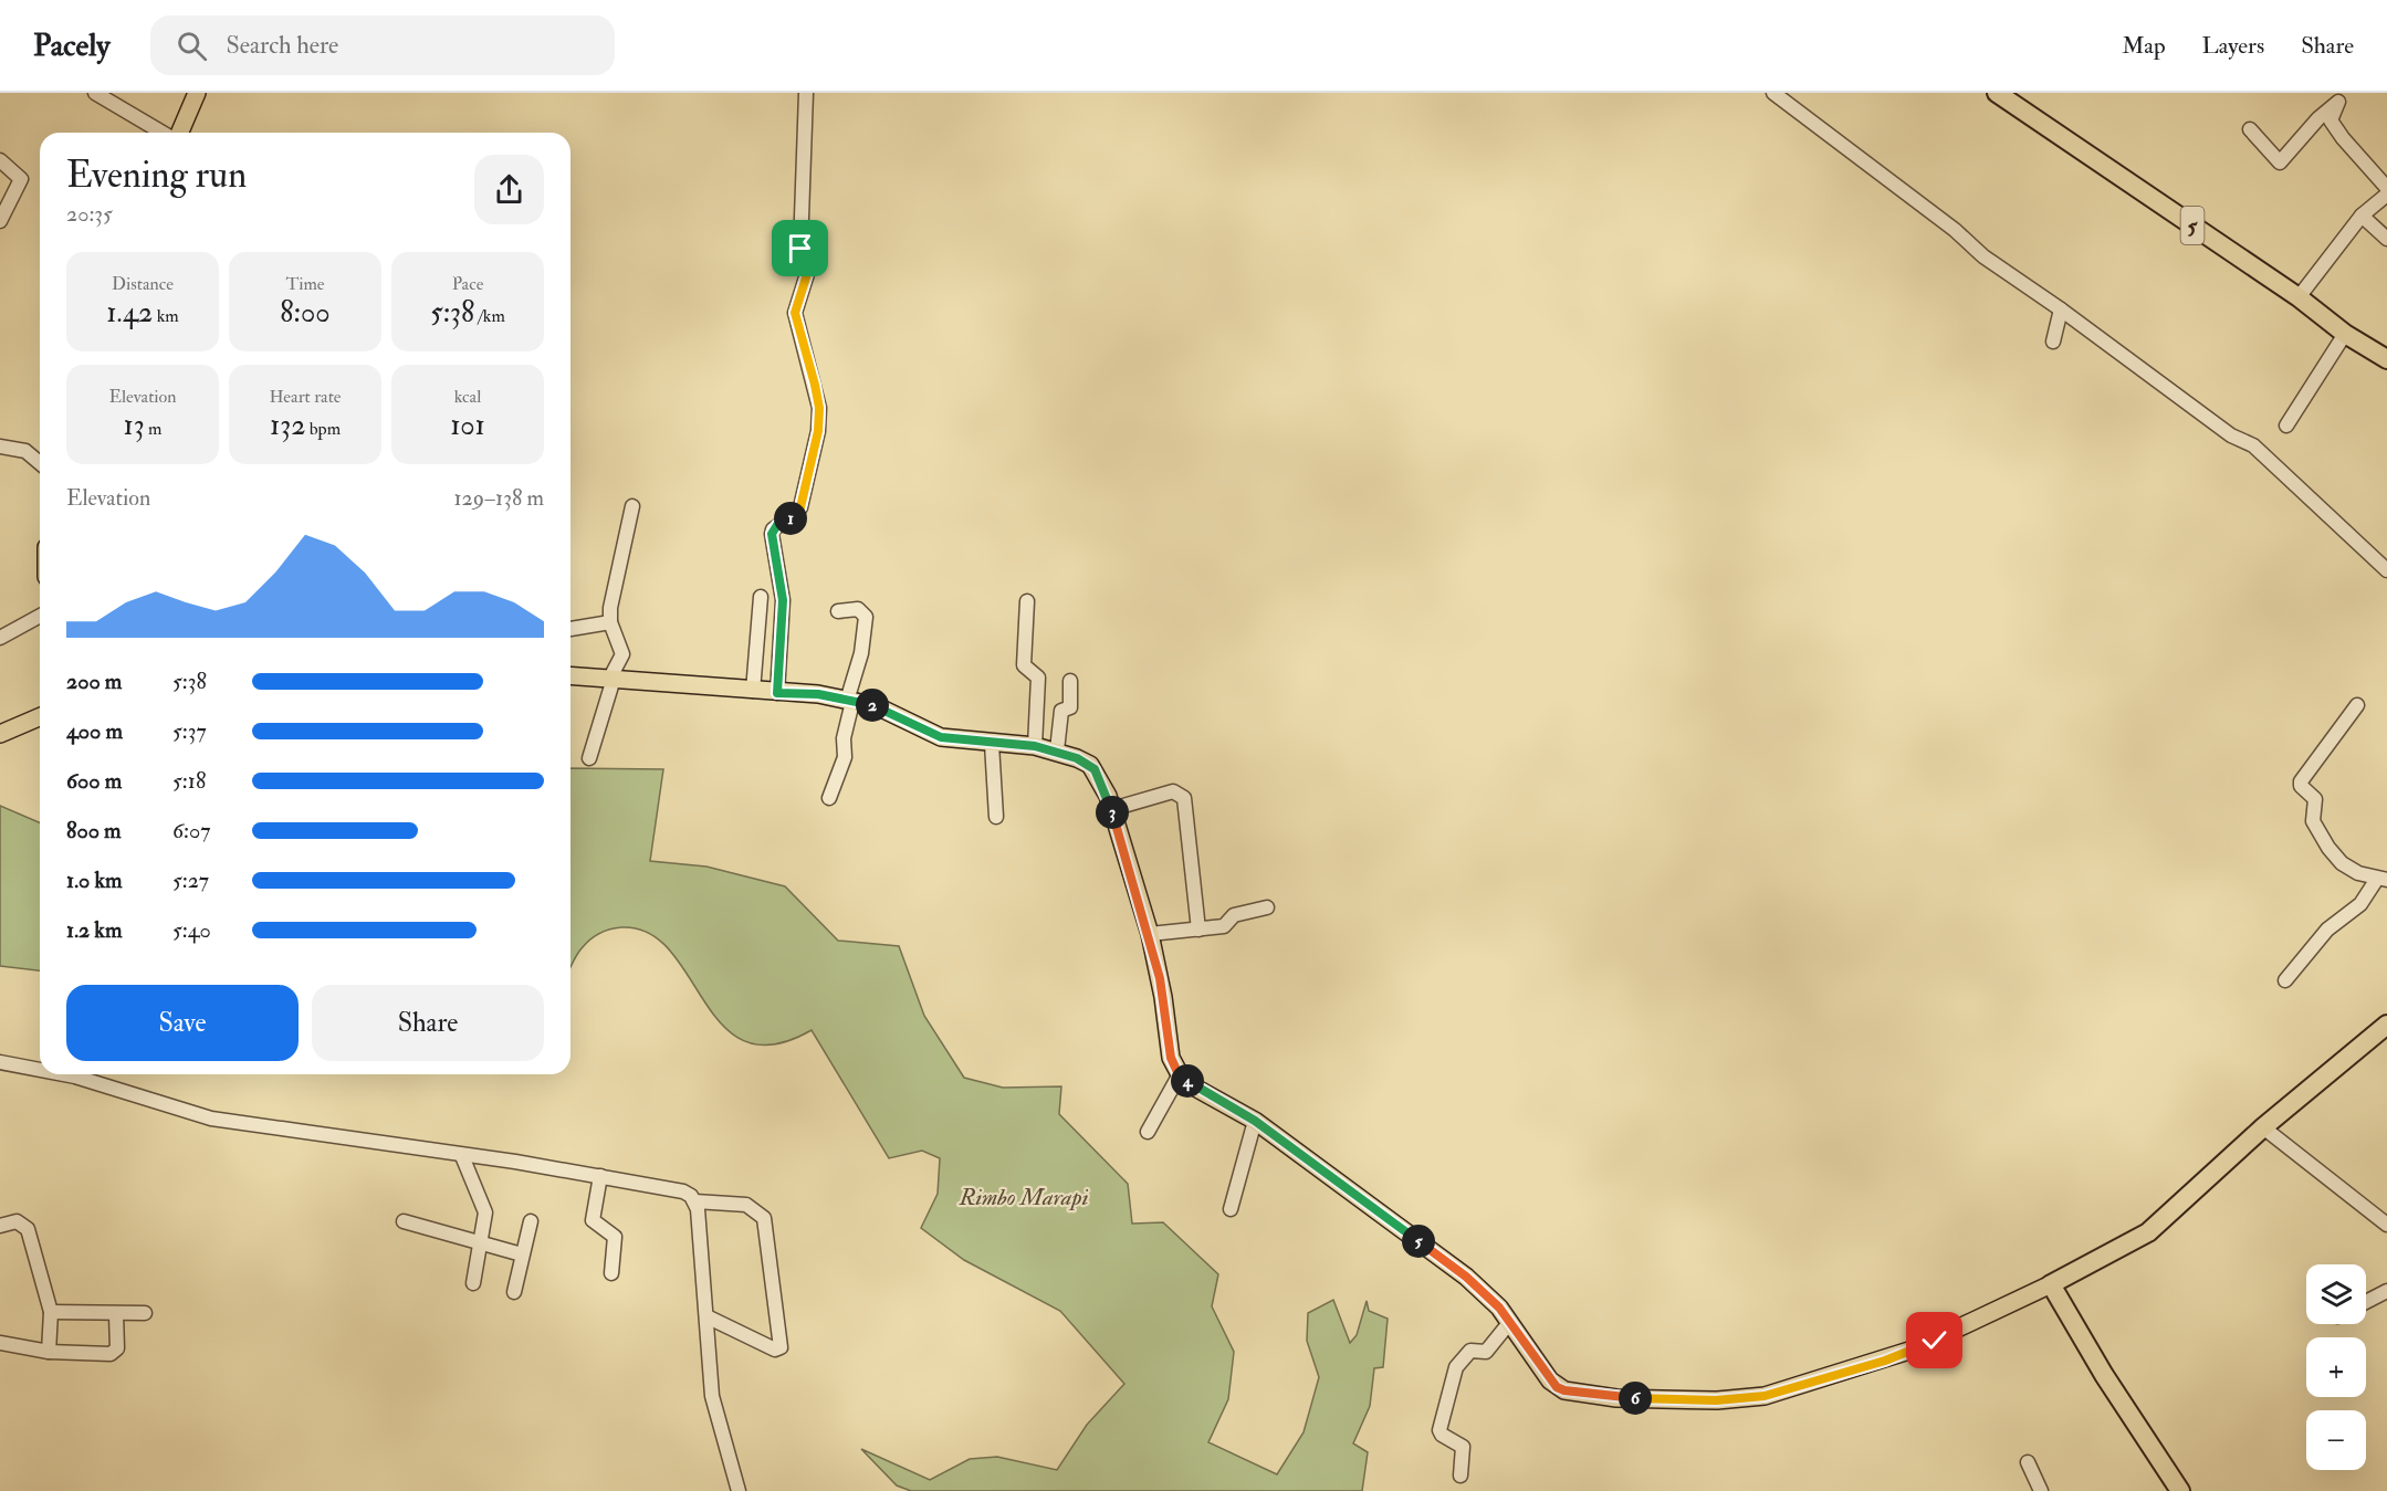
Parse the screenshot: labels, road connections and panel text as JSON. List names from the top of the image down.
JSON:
{
  "streets": {
    "highway": ["5"]
  },
  "parks": ["Rimbo Marapi"],
  "page": {
    "header": "Pacely",
    "search": "Search here",
    "nav": ["Map", "Layers", "Share"],
    "heading": ["Evening run", "20:35"],
    "stats": [
      ["Distance", "1.42 km"],
      ["Time", "8:00"],
      ["Pace", "5:38 /km"],
      ["Elevation", "13 m"],
      ["Heart rate", "132 bpm"],
      ["kcal", "101"]
    ],
    "chart": ["Elevation", "129–138 m"],
    "pins": [
      "1",
      "2",
      "3",
      "4",
      "5",
      "6"
    ],
    "list": [
      {
        "name": "200 m",
        "note": "5:38"
      },
      {
        "name": "400 m",
        "note": "5:37"
      },
      {
        "name": "600 m",
        "note": "5:18"
      },
      {
        "name": "800 m",
        "note": "6:07"
      },
      {
        "name": "1.0 km",
        "note": "5:27"
      },
      {
        "name": "1.2 km",
        "note": "5:40"
      }
    ],
    "buttons": ["Save", "Share"],
    "map_buttons": ["+", "−"]
  }
}
